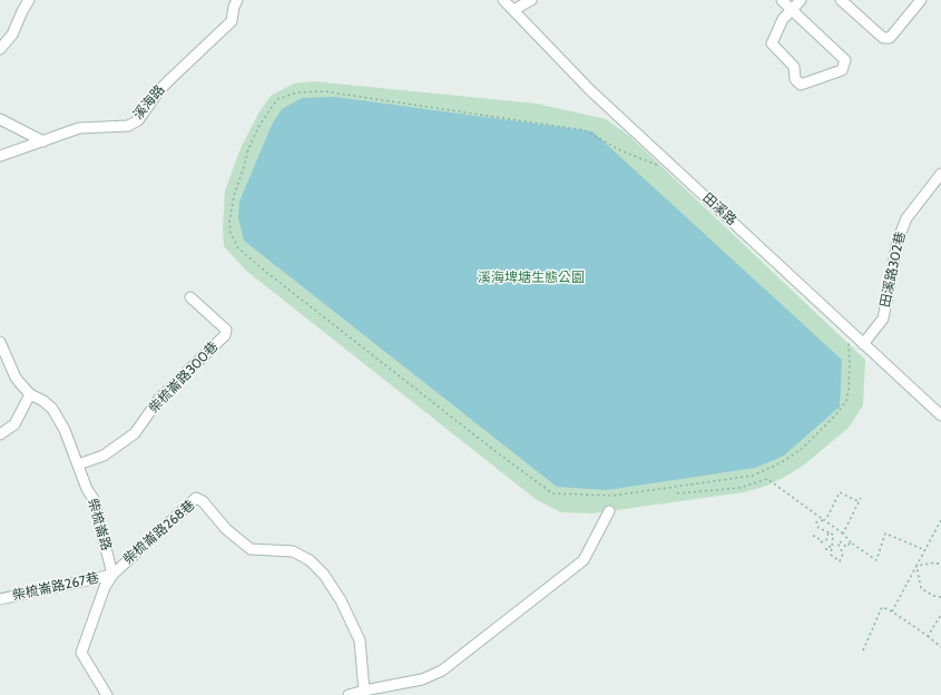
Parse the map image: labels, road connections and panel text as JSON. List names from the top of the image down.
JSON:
{
  "streets": {
    "street": [
      "溪海路",
      "田溪路",
      "田溪路302巷",
      "柴梳崙路300巷",
      "柴梳崙路",
      "柴梳崙路268巷",
      "柴梳崙路267巷"
    ]
  },
  "crossings": [
    ["田溪路", "田溪路302巷"],
    ["柴梳崙路300巷", "柴梳崙路"],
    ["柴梳崙路", "柴梳崙路268巷"],
    ["柴梳崙路", "柴梳崙路267巷"],
    ["柴梳崙路268巷", "柴梳崙路267巷"]
  ],
  "parks": ["溪海埤塘生態公園"]
}
